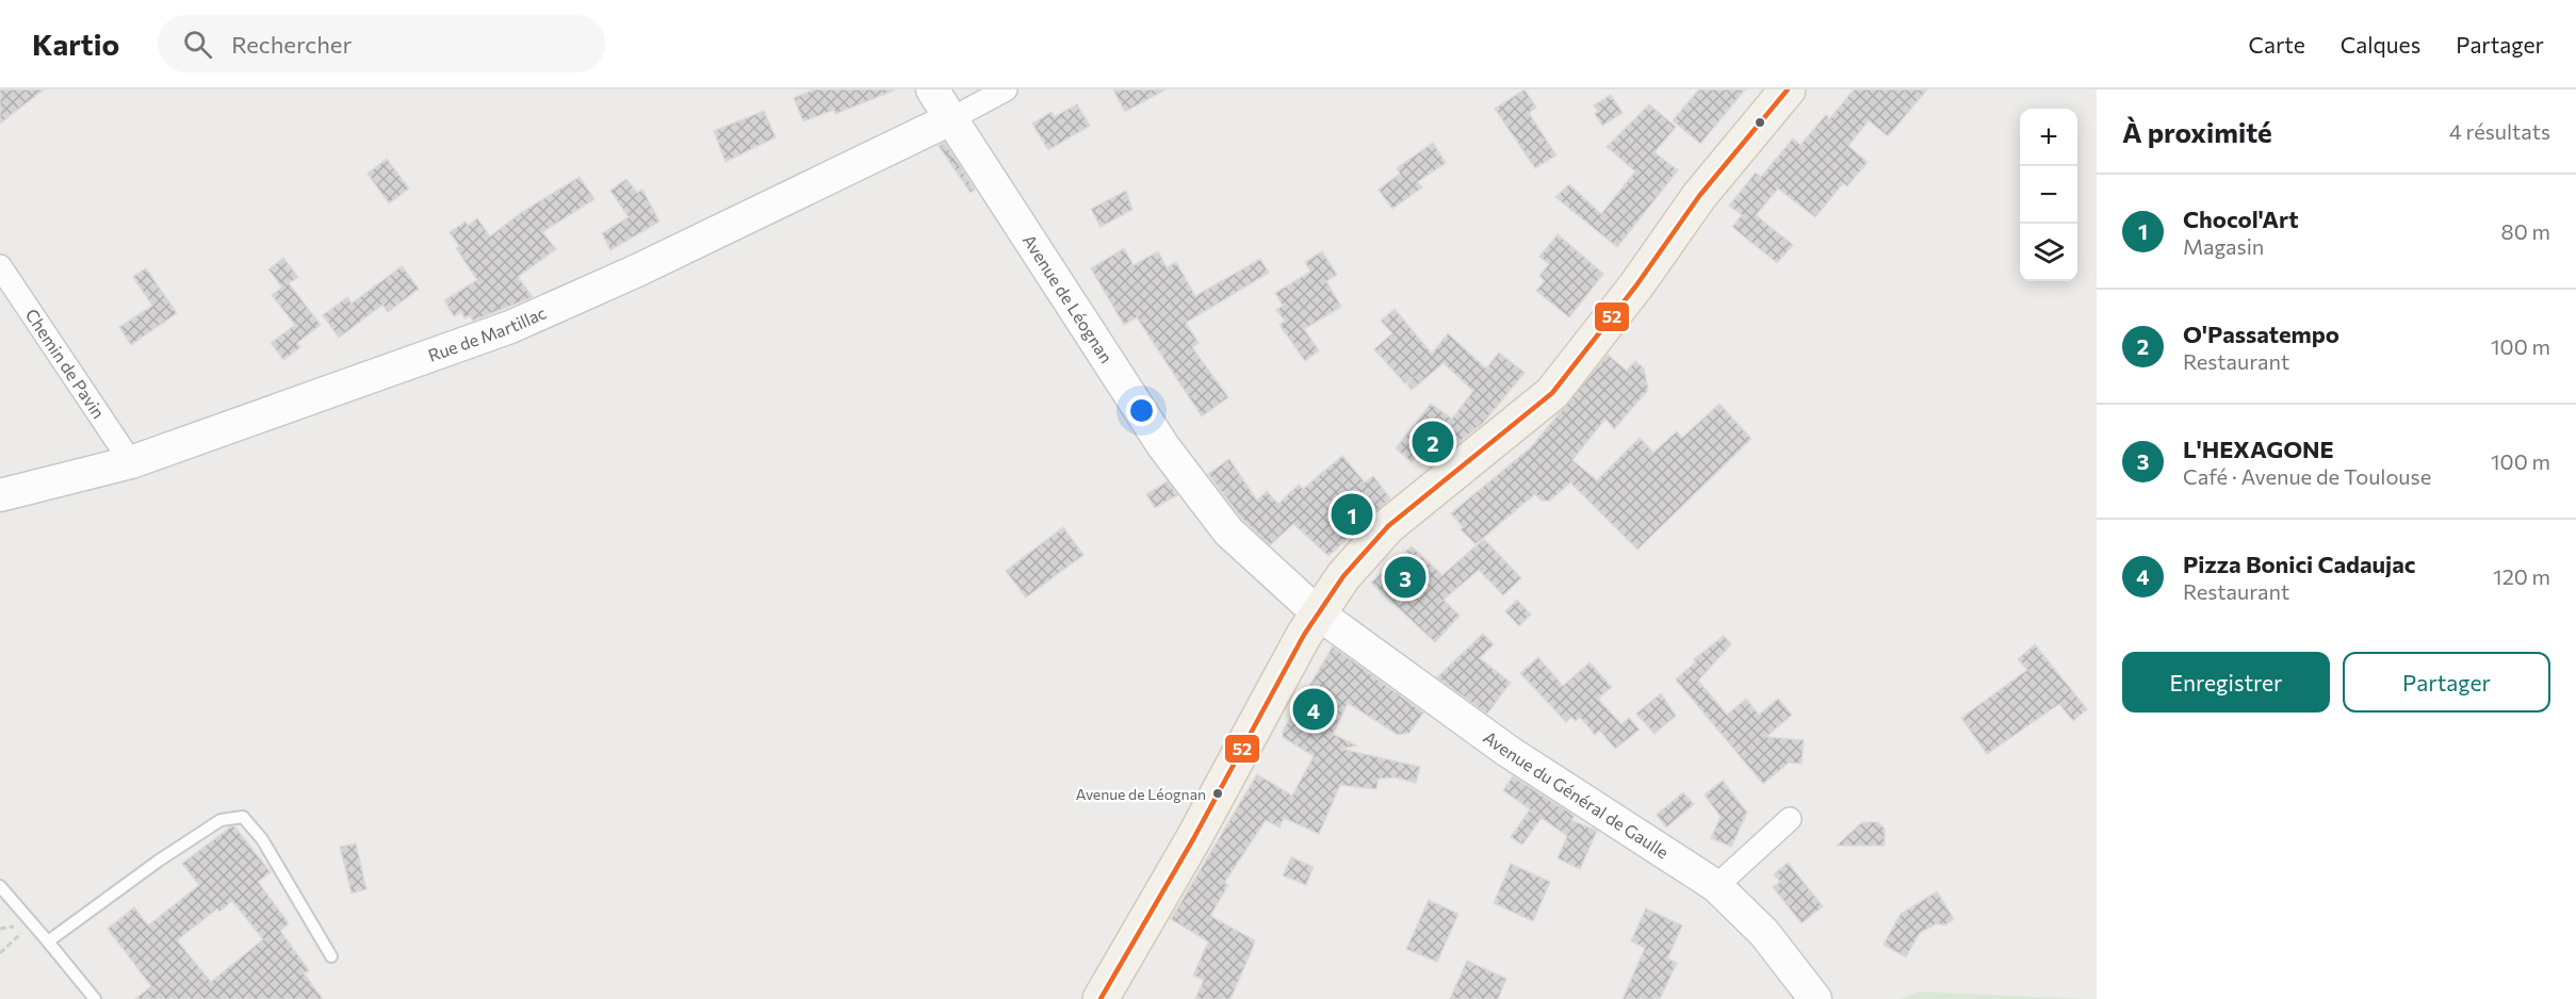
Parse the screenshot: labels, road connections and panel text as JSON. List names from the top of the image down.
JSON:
{
  "streets": {
    "street": [
      "Avenue de Léognan",
      "Rue de Martillac",
      "Chemin de Pavin",
      "Avenue du Général de Gaulle"
    ]
  },
  "crossings": [
    ["Avenue de Léognan", "Rue de Martillac"],
    ["Avenue de Léognan", "Avenue du Général de Gaulle"],
    ["Rue de Martillac", "Chemin de Pavin"]
  ],
  "places": ["Avenue de Léognan"],
  "lines": ["transit line 52"],
  "page": {
    "header": "Kartio",
    "search": "Rechercher",
    "nav": ["Carte", "Calques", "Partager"],
    "heading": ["À proximité", "4 résultats"],
    "map_buttons": ["+", "−"],
    "list": [
      {
        "mark": "1",
        "name": "Chocol'Art",
        "note": "Magasin",
        "value": "80 m"
      },
      {
        "mark": "2",
        "name": "O'Passatempo",
        "note": "Restaurant",
        "value": "100 m"
      },
      {
        "mark": "3",
        "name": "L'HEXAGONE",
        "note": "Café · Avenue de Toulouse",
        "value": "100 m"
      },
      {
        "mark": "4",
        "name": "Pizza Bonici Cadaujac",
        "note": "Restaurant",
        "value": "120 m"
      }
    ],
    "pins": [
      "2",
      "1",
      "3",
      "4"
    ],
    "buttons": ["Enregistrer", "Partager"]
  }
}
